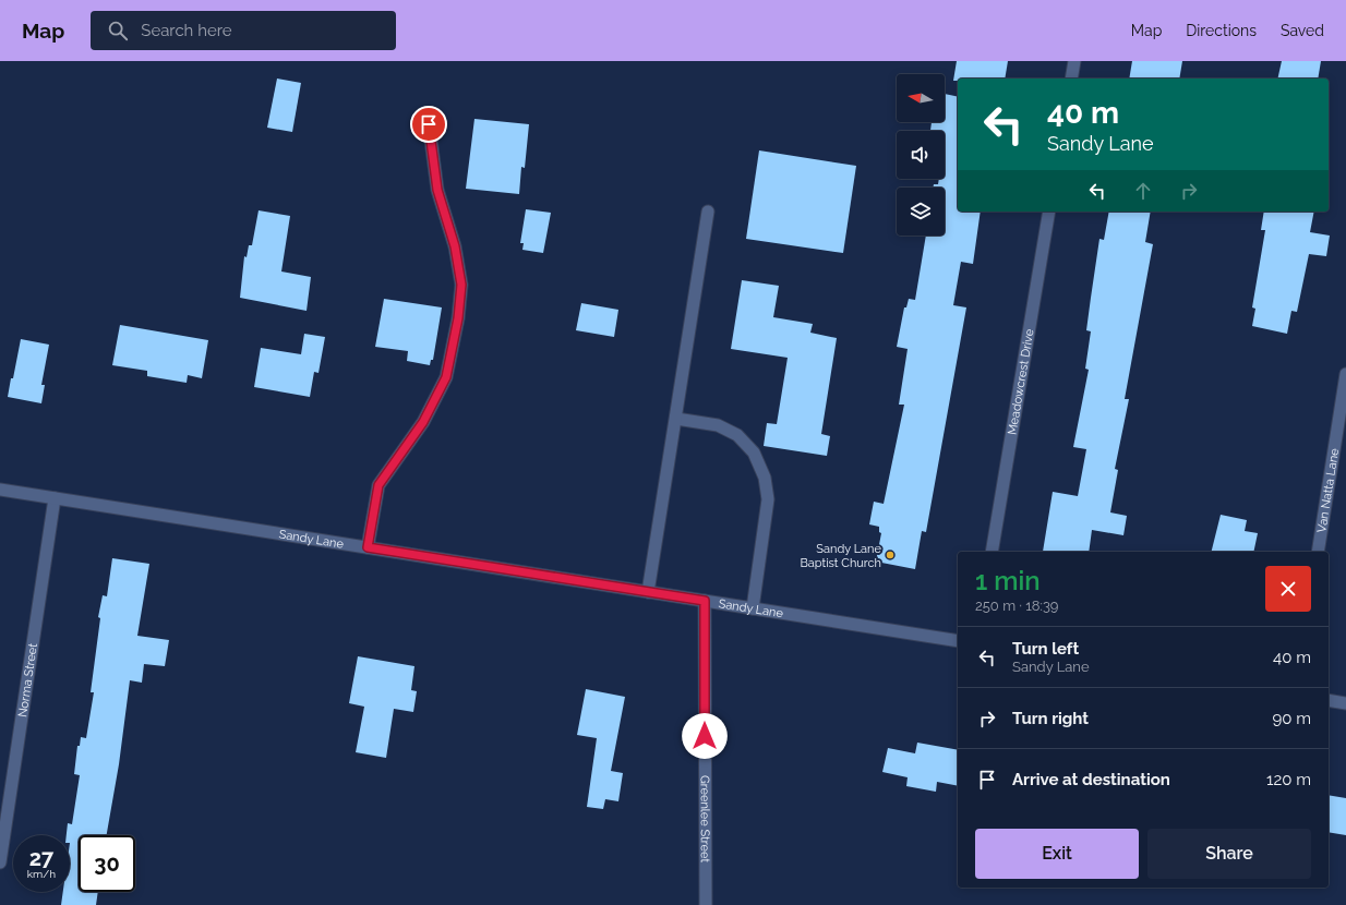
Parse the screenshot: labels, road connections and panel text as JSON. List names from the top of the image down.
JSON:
{
  "streets": {
    "street": [
      "Meadowcrest Drive",
      "Van Natta Lane",
      "Sandy Lane",
      "Norma Street",
      "Greenlee Street"
    ]
  },
  "crossings": [
    ["Sandy Lane", "Norma Street"],
    ["Sandy Lane", "Greenlee Street"]
  ],
  "places": ["Sandy Lane Baptist Church"],
  "north": "left",
  "page": {
    "header": "Map",
    "search": "Search here",
    "nav": ["Map", "Directions", "Saved"],
    "turn": ["40 m", "Sandy Lane"],
    "heading": ["1 min", "250 m · 18:39"],
    "list": [
      {
        "name": "Turn left",
        "note": "Sandy Lane",
        "value": "40 m"
      },
      {
        "name": "Turn right",
        "value": "90 m"
      },
      {
        "name": "Arrive at destination",
        "value": "120 m"
      }
    ],
    "buttons": ["Exit", "Share"],
    "speed": "27 km/h",
    "limit": "30"
  }
}
